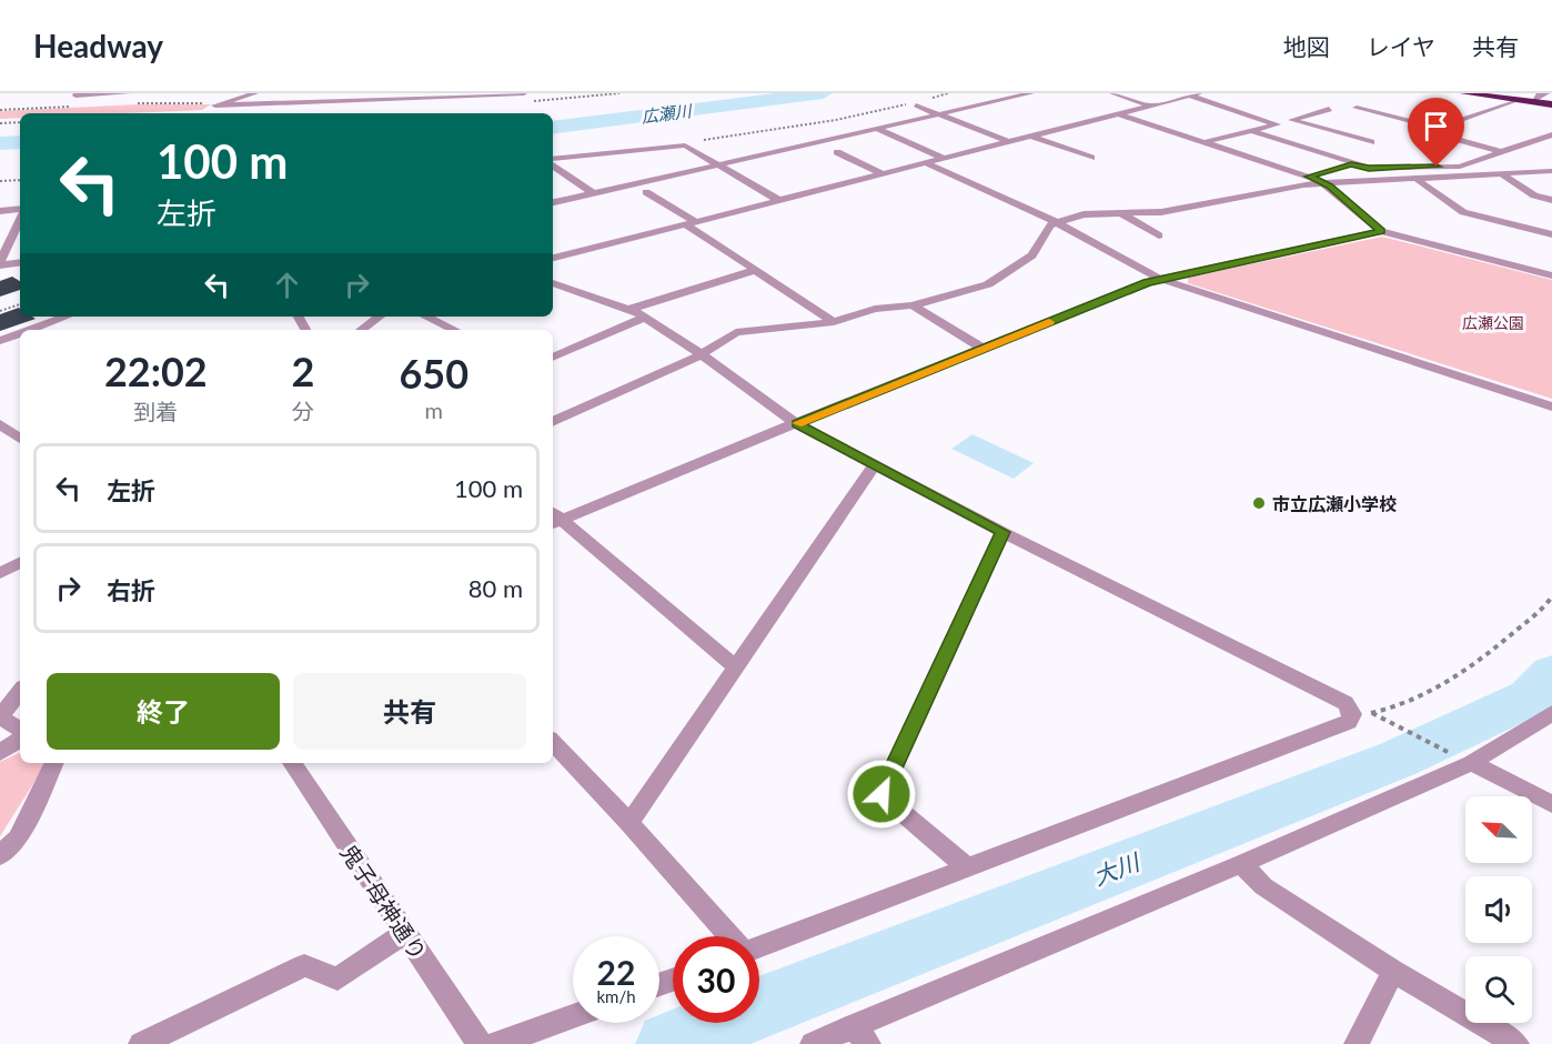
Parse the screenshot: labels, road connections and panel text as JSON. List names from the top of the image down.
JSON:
{
  "streets": {
    "street": ["鬼子母神通り"]
  },
  "water": ["広瀬川", "大川"],
  "parks": ["広瀬公園"],
  "places": ["市立広瀬小学校"],
  "north": "top left",
  "page": {
    "header": "Headway",
    "nav": ["地図", "レイヤ", "共有"],
    "turn": ["100 m", "左折"],
    "eta": [
      "22:02",
      "到着",
      "2",
      "分",
      "650",
      "m"
    ],
    "list": [
      {
        "name": "左折",
        "value": "100 m"
      },
      {
        "name": "右折",
        "value": "80 m"
      }
    ],
    "buttons": ["終了", "共有"],
    "speed": "22 km/h",
    "limit": "30"
  }
}
